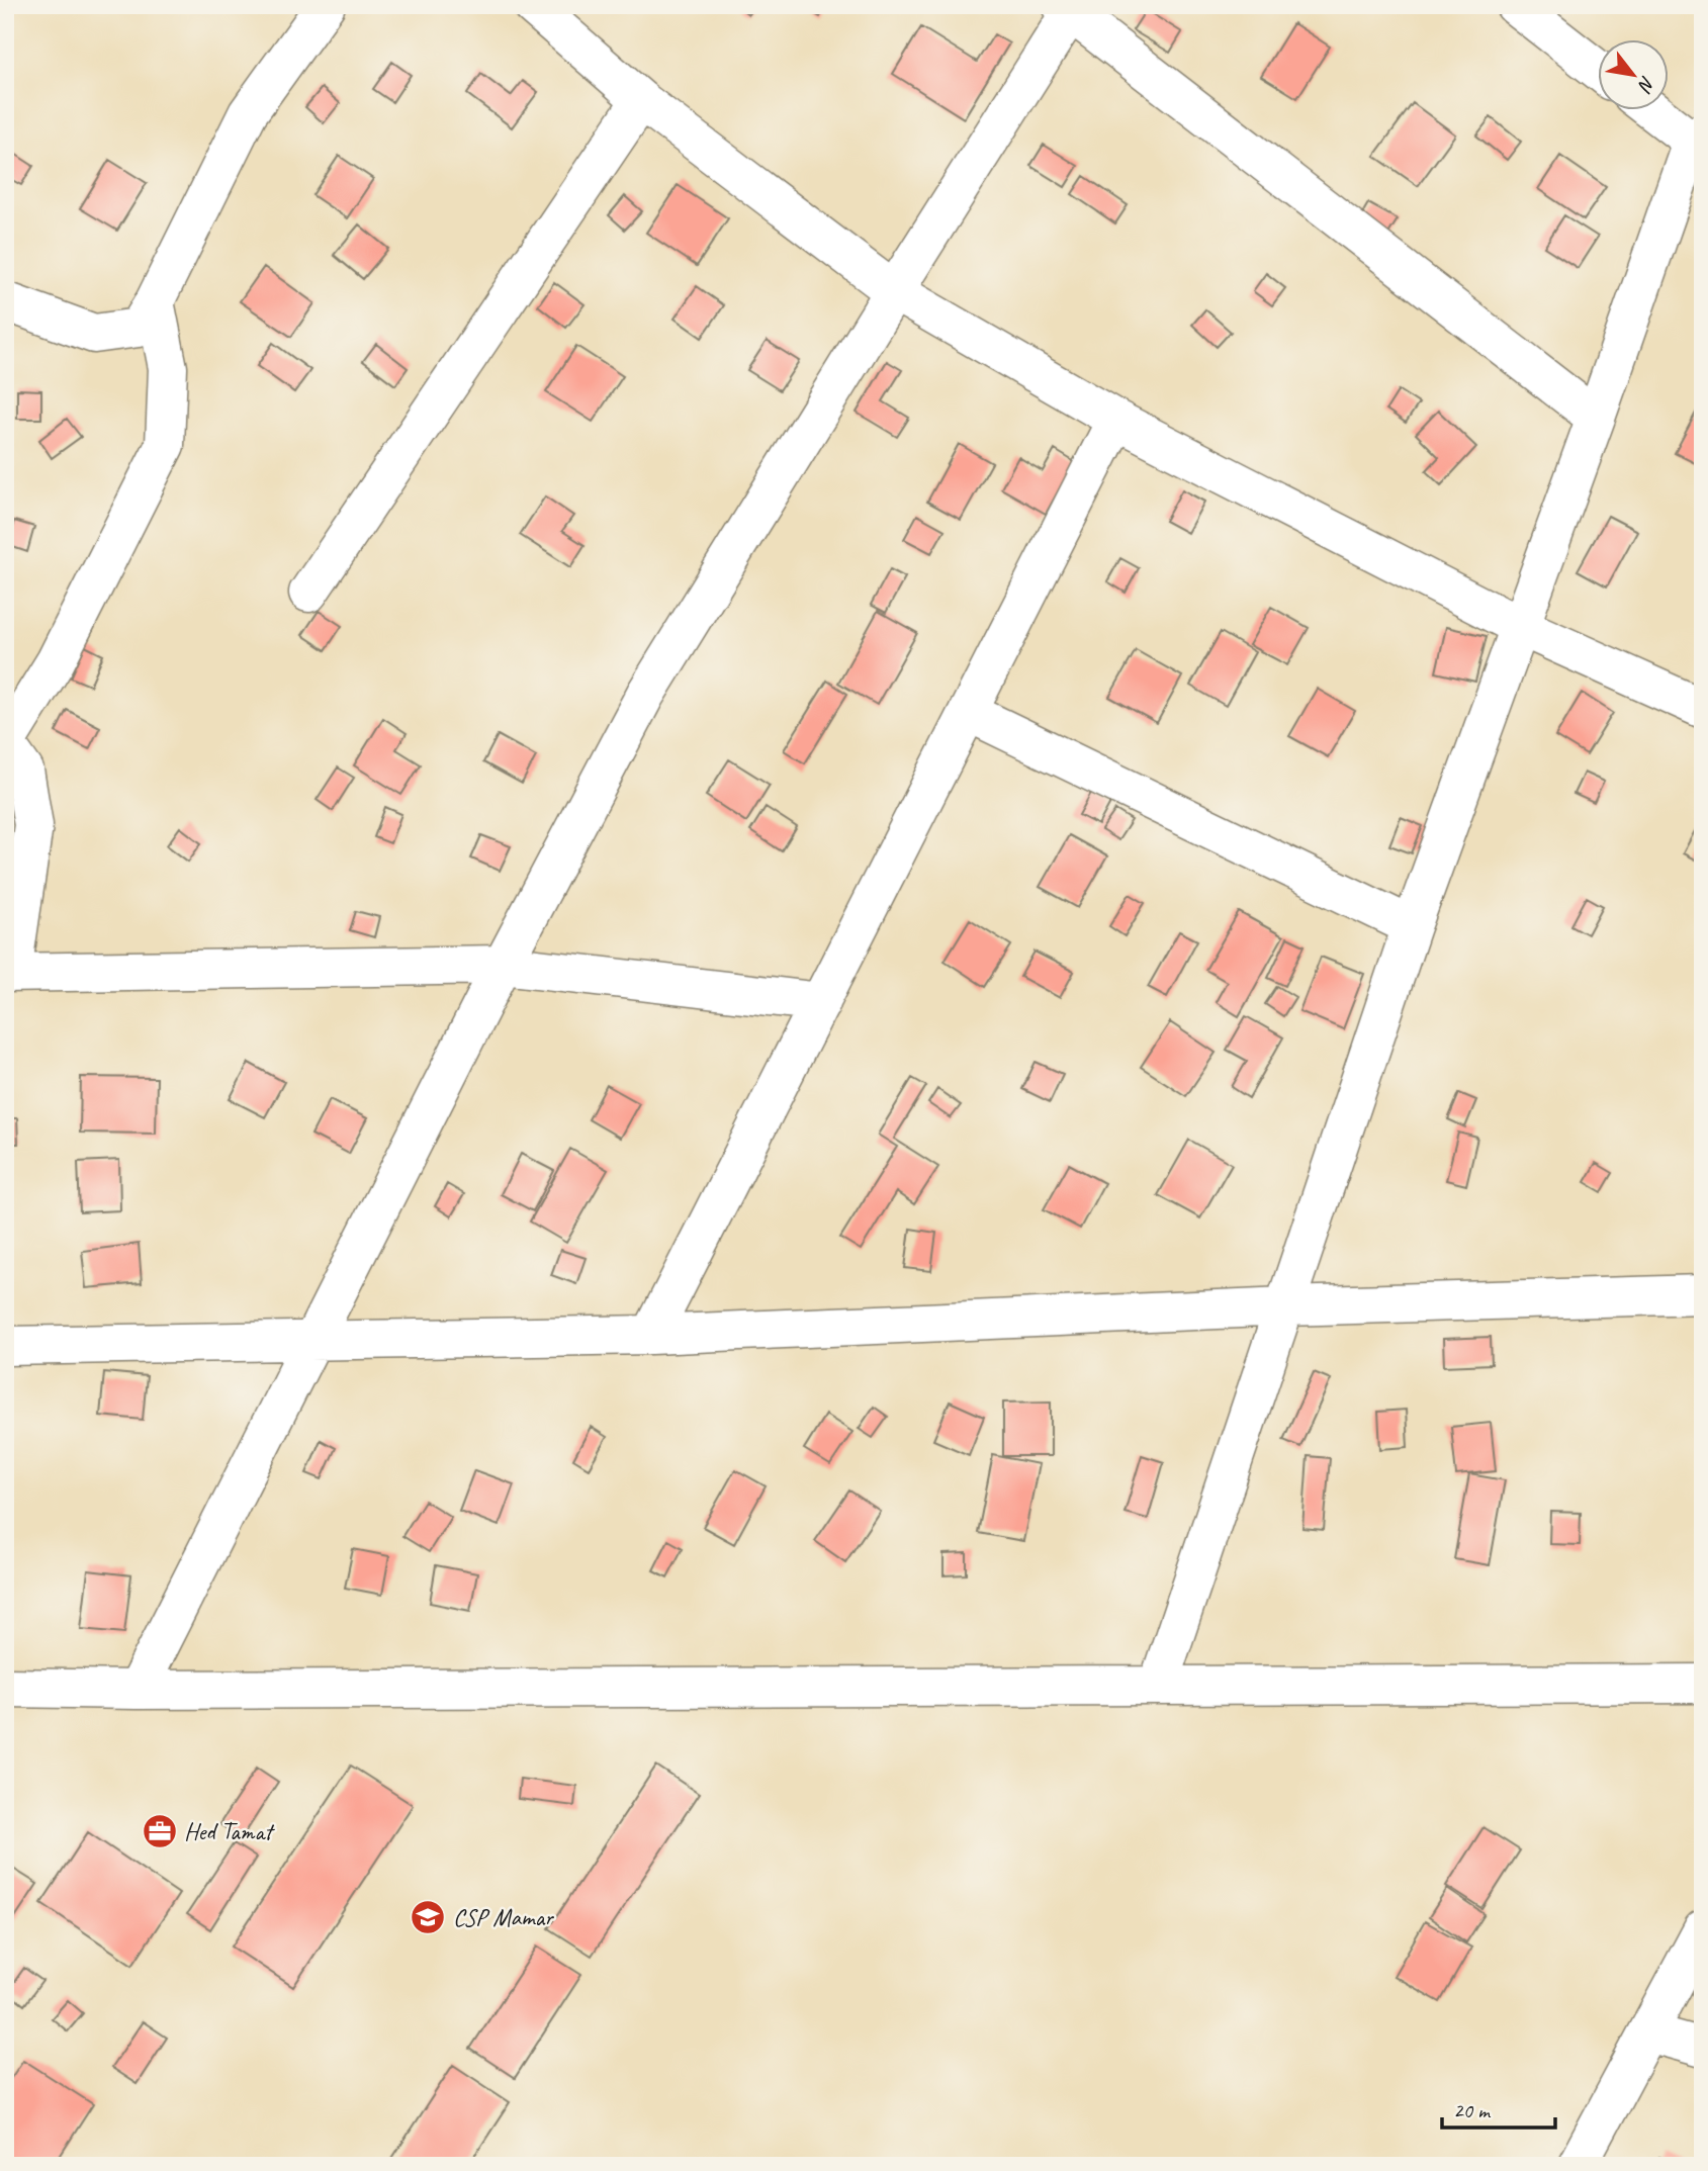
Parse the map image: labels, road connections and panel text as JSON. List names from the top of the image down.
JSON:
{
  "places": {
    "office": ["Hed Tamat"],
    "school or university": ["CSP Mamar"]
  },
  "scale_bar": "20 m",
  "north": "bottom right"
}
